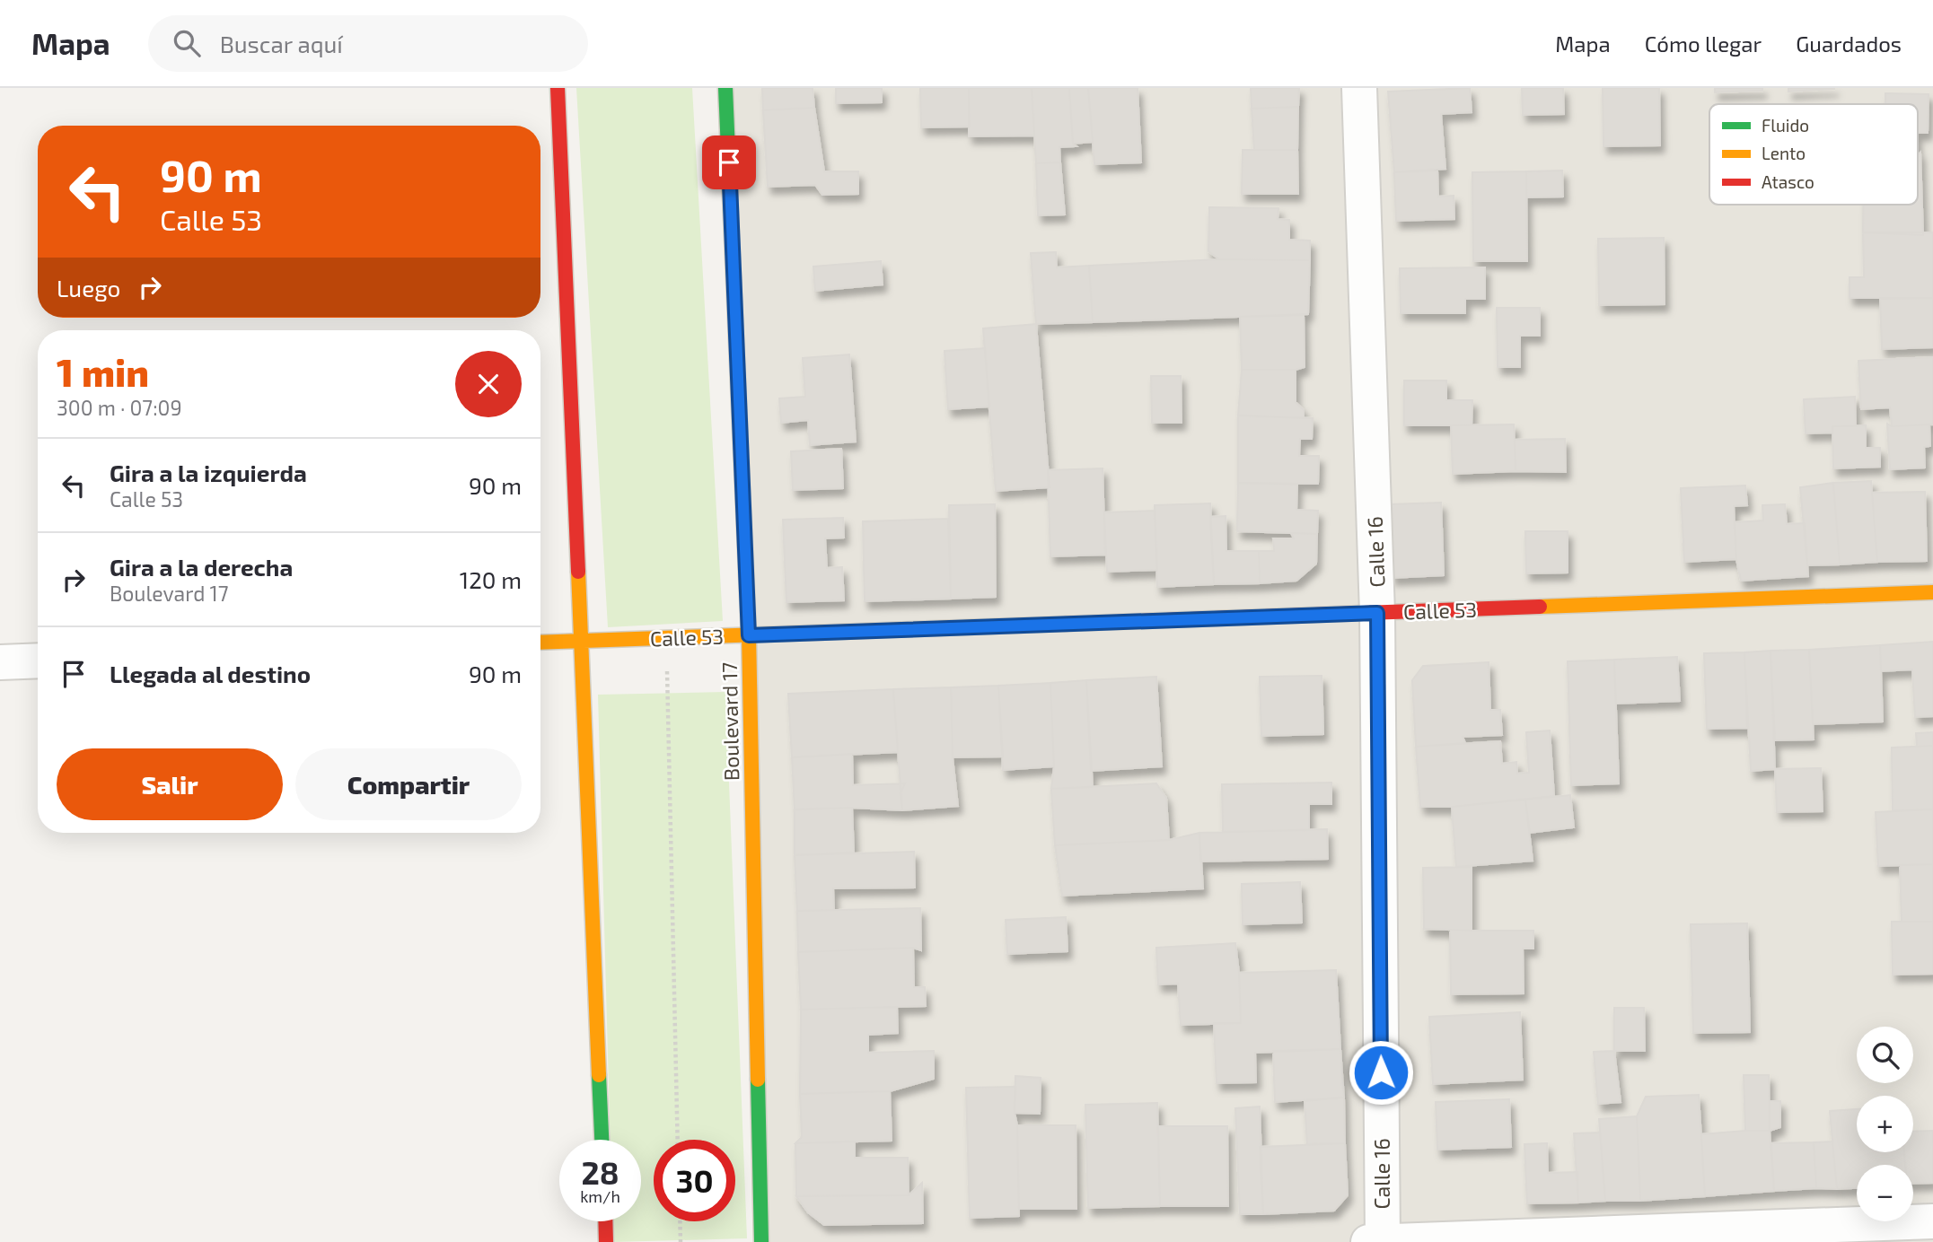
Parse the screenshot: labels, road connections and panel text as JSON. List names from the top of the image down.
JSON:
{
  "streets": {
    "main road": ["Calle 53", "Boulevard 17"],
    "street": ["Calle 16"]
  },
  "crossings": [
    ["Calle 16", "Calle 53"],
    ["Calle 53", "Boulevard 17"]
  ],
  "legend": ["Fluido", "Lento", "Atasco"],
  "page": {
    "header": "Mapa",
    "search": "Buscar aquí",
    "nav": ["Mapa", "Cómo llegar", "Guardados"],
    "turn": ["90 m", "Calle 53"],
    "then": "Luego",
    "heading": ["1 min", "300 m · 07:09"],
    "list": [
      {
        "name": "Gira a la izquierda",
        "note": "Calle 53",
        "value": "90 m"
      },
      {
        "name": "Gira a la derecha",
        "note": "Boulevard 17",
        "value": "120 m"
      },
      {
        "name": "Llegada al destino",
        "value": "90 m"
      }
    ],
    "buttons": ["Salir", "Compartir"],
    "map_buttons": ["+", "−"],
    "speed": "28 km/h",
    "limit": "30"
  }
}
